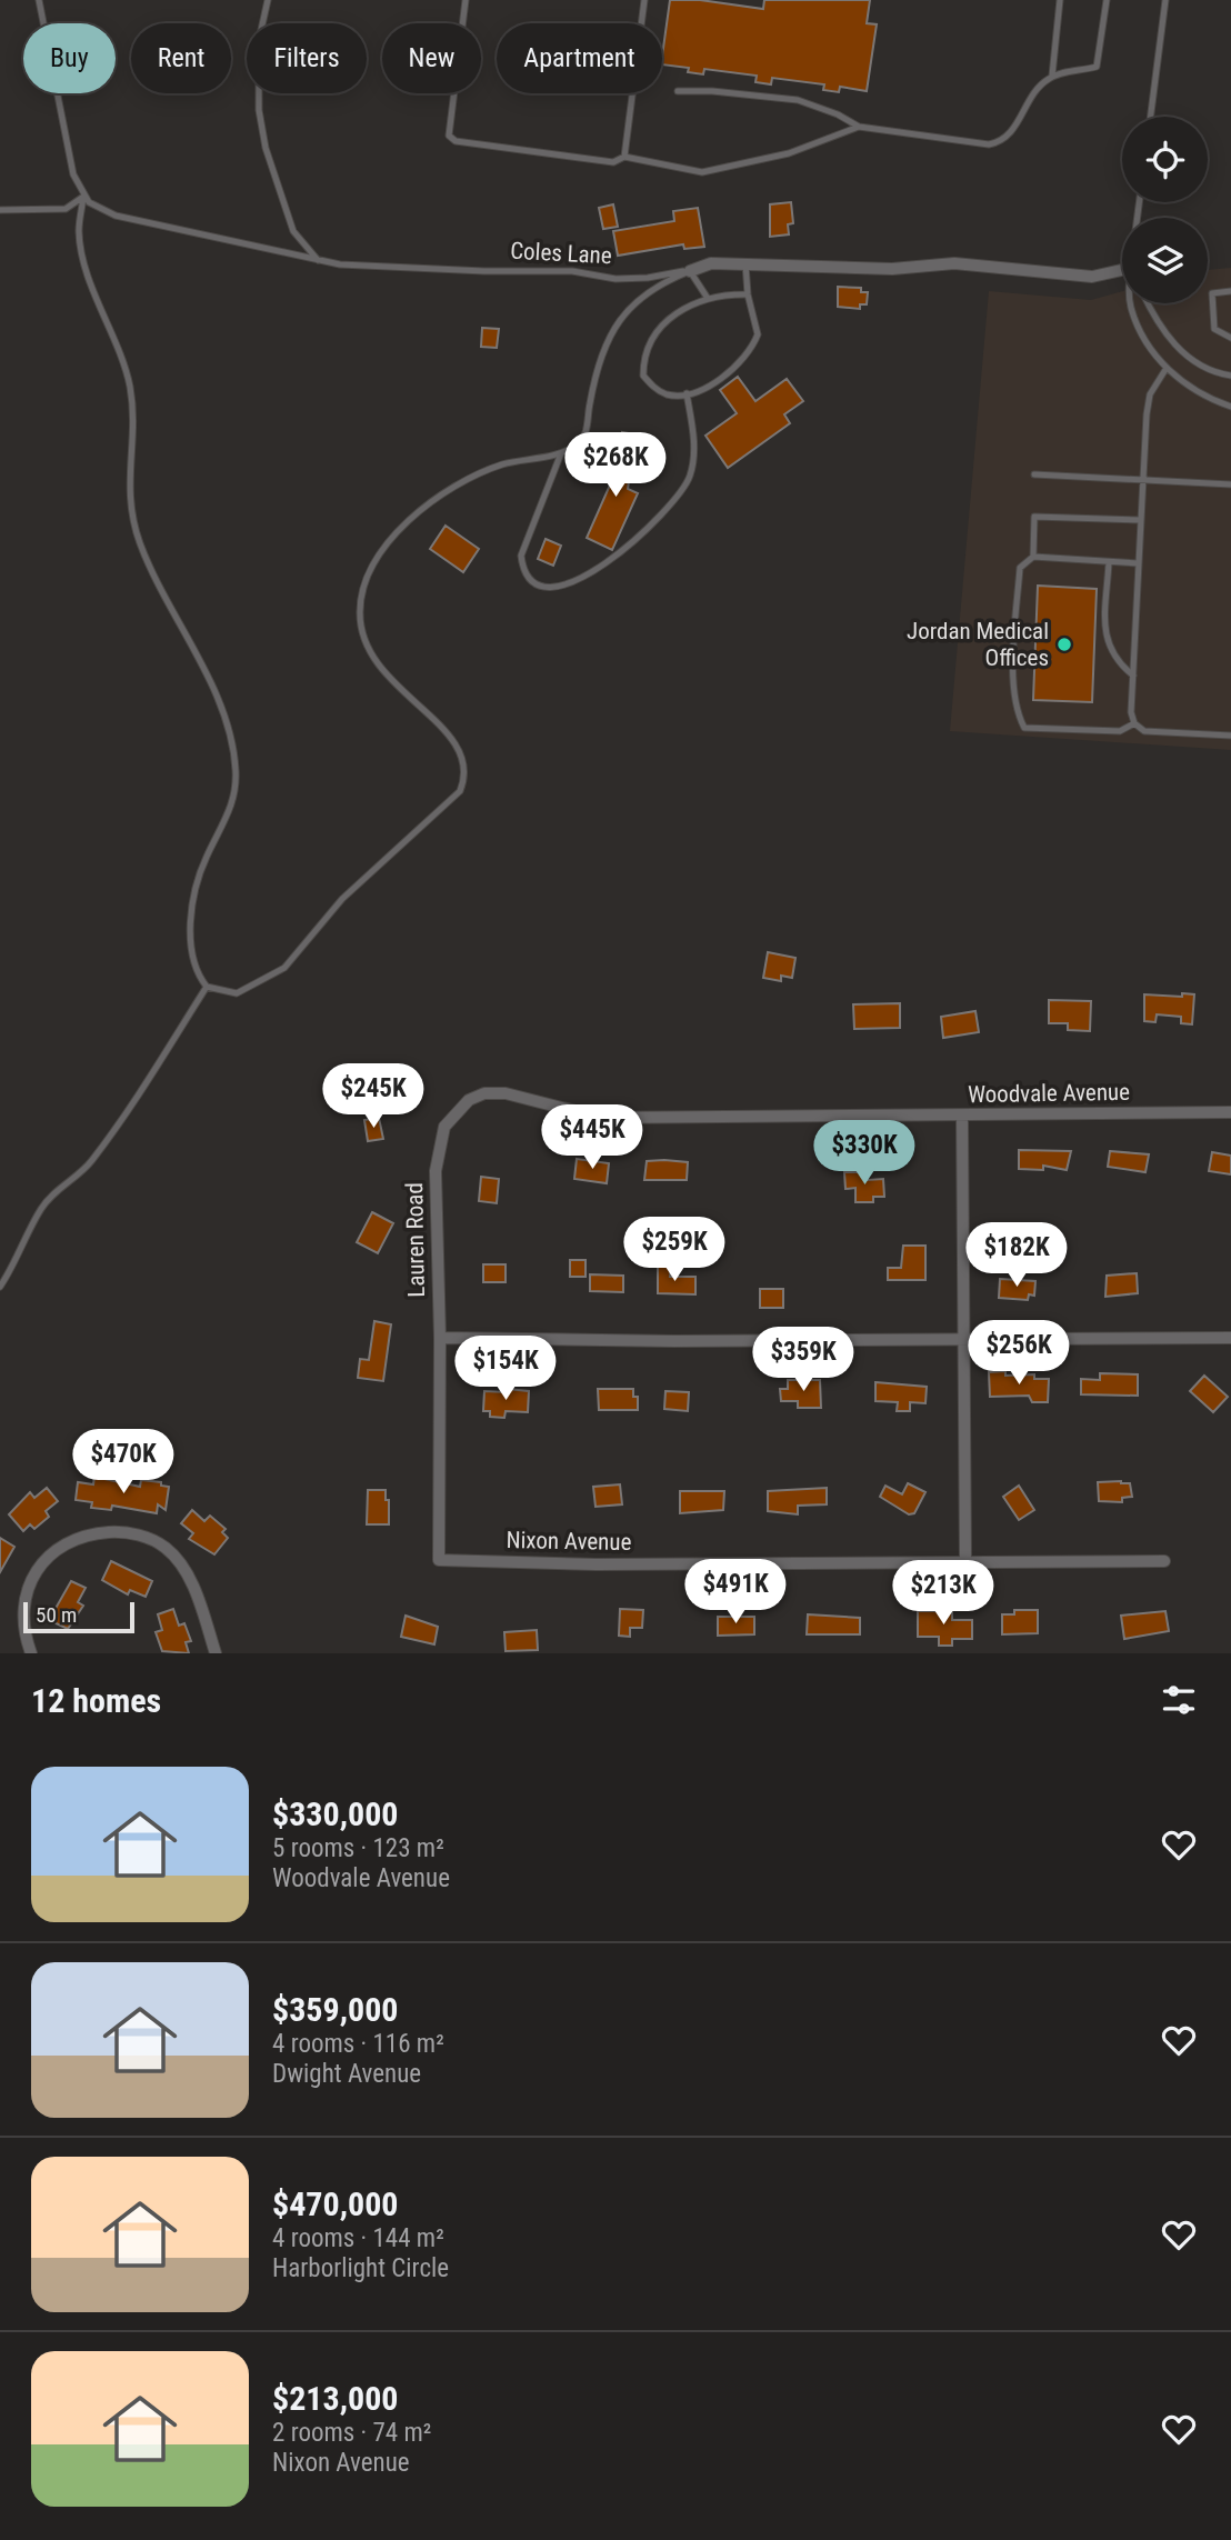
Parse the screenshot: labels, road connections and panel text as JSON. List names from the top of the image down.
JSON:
{
  "streets": {
    "street": [
      "Coles Lane",
      "Woodvale Avenue",
      "Lauren Road",
      "Nixon Avenue"
    ]
  },
  "crossings": [
    ["Woodvale Avenue", "Lauren Road"],
    ["Lauren Road", "Nixon Avenue"]
  ],
  "places": ["Jordan Medical Offices"],
  "scale_bar": "50 m",
  "page": {
    "chip": [
      "Buy",
      "Rent",
      "Filters",
      "New",
      "Apartment"
    ],
    "price": [
      "$268K",
      "$245K",
      "$445K",
      "$330K",
      "$259K",
      "$182K",
      "$256K",
      "$359K",
      "$154K",
      "$470K",
      "$491K",
      "$213K"
    ],
    "scale": "50 m",
    "heading": "12 homes",
    "list": [
      {
        "name": "$330,000",
        "note": "5 rooms · 123 m² · Woodvale Avenue"
      },
      {
        "name": "$359,000",
        "note": "4 rooms · 116 m² · Dwight Avenue"
      },
      {
        "name": "$470,000",
        "note": "4 rooms · 144 m² · Harborlight Circle"
      },
      {
        "name": "$213,000",
        "note": "2 rooms · 74 m² · Nixon Avenue"
      }
    ]
  }
}
